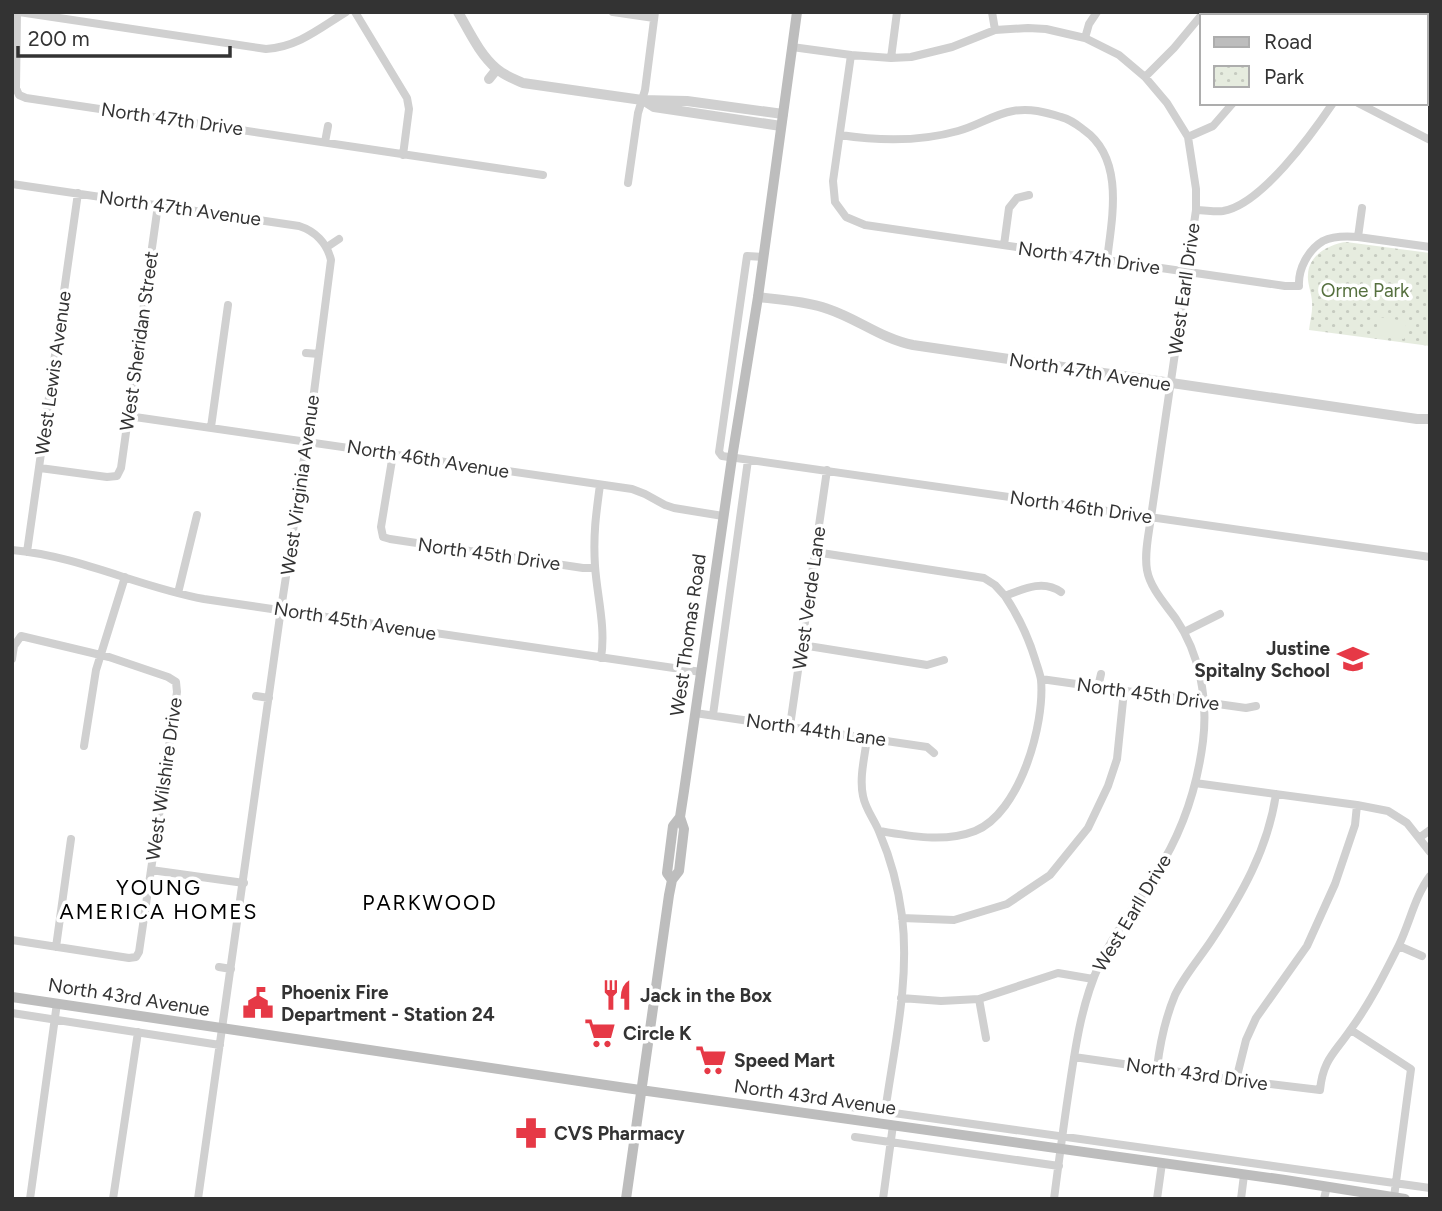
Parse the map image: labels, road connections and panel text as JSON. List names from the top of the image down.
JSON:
{
  "streets": {
    "main road": ["West Thomas Road", "North 43rd Avenue"],
    "street": [
      "North 47th Drive",
      "North 47th Avenue",
      "West Earll Drive",
      "West Sheridan Street",
      "West Lewis Avenue",
      "North 46th Avenue",
      "West Virginia Avenue",
      "North 46th Drive",
      "North 45th Drive",
      "West Verde Lane",
      "North 45th Avenue",
      "North 44th Lane",
      "West Wilshire Drive",
      "North 43rd Drive"
    ]
  },
  "crossings": [
    ["North 47th Drive", "West Earll Drive"],
    ["North 47th Avenue", "West Earll Drive"],
    ["North 47th Avenue", "West Sheridan Street"],
    ["North 47th Avenue", "West Lewis Avenue"],
    ["North 47th Avenue", "West Virginia Avenue"],
    ["North 47th Avenue", "West Thomas Road"],
    ["West Earll Drive", "North 46th Drive"],
    ["West Earll Drive", "North 45th Drive"],
    ["West Earll Drive", "West Thomas Road"],
    ["West Earll Drive", "North 43rd Avenue"],
    ["West Earll Drive", "North 43rd Drive"],
    ["West Sheridan Street", "West Lewis Avenue"],
    ["West Sheridan Street", "North 46th Avenue"],
    ["West Lewis Avenue", "North 45th Avenue"],
    ["North 46th Avenue", "West Virginia Avenue"],
    ["North 46th Avenue", "North 45th Drive"],
    ["North 46th Avenue", "West Thomas Road"],
    ["West Virginia Avenue", "North 45th Avenue"],
    ["West Virginia Avenue", "North 43rd Avenue"],
    ["North 46th Drive", "West Verde Lane"],
    ["North 46th Drive", "West Thomas Road"],
    ["West Verde Lane", "North 44th Lane"],
    ["North 45th Avenue", "West Thomas Road"],
    ["West Thomas Road", "North 44th Lane"],
    ["West Thomas Road", "North 43rd Avenue"]
  ],
  "districts": ["YOUNG AMERICA HOMES", "PARKWOOD"],
  "parks": ["Orme Park"],
  "places": {
    "school or university": ["Justine Spitalny School"],
    "restaurant": ["Jack in the Box"],
    "public building": ["Phoenix Fire Department - Station 24"],
    "supermarket": ["Circle K", "Speed Mart"],
    "pharmacy": ["CVS Pharmacy"]
  },
  "legend": ["Road", "Park"],
  "scale_bar": "200 m"
}
